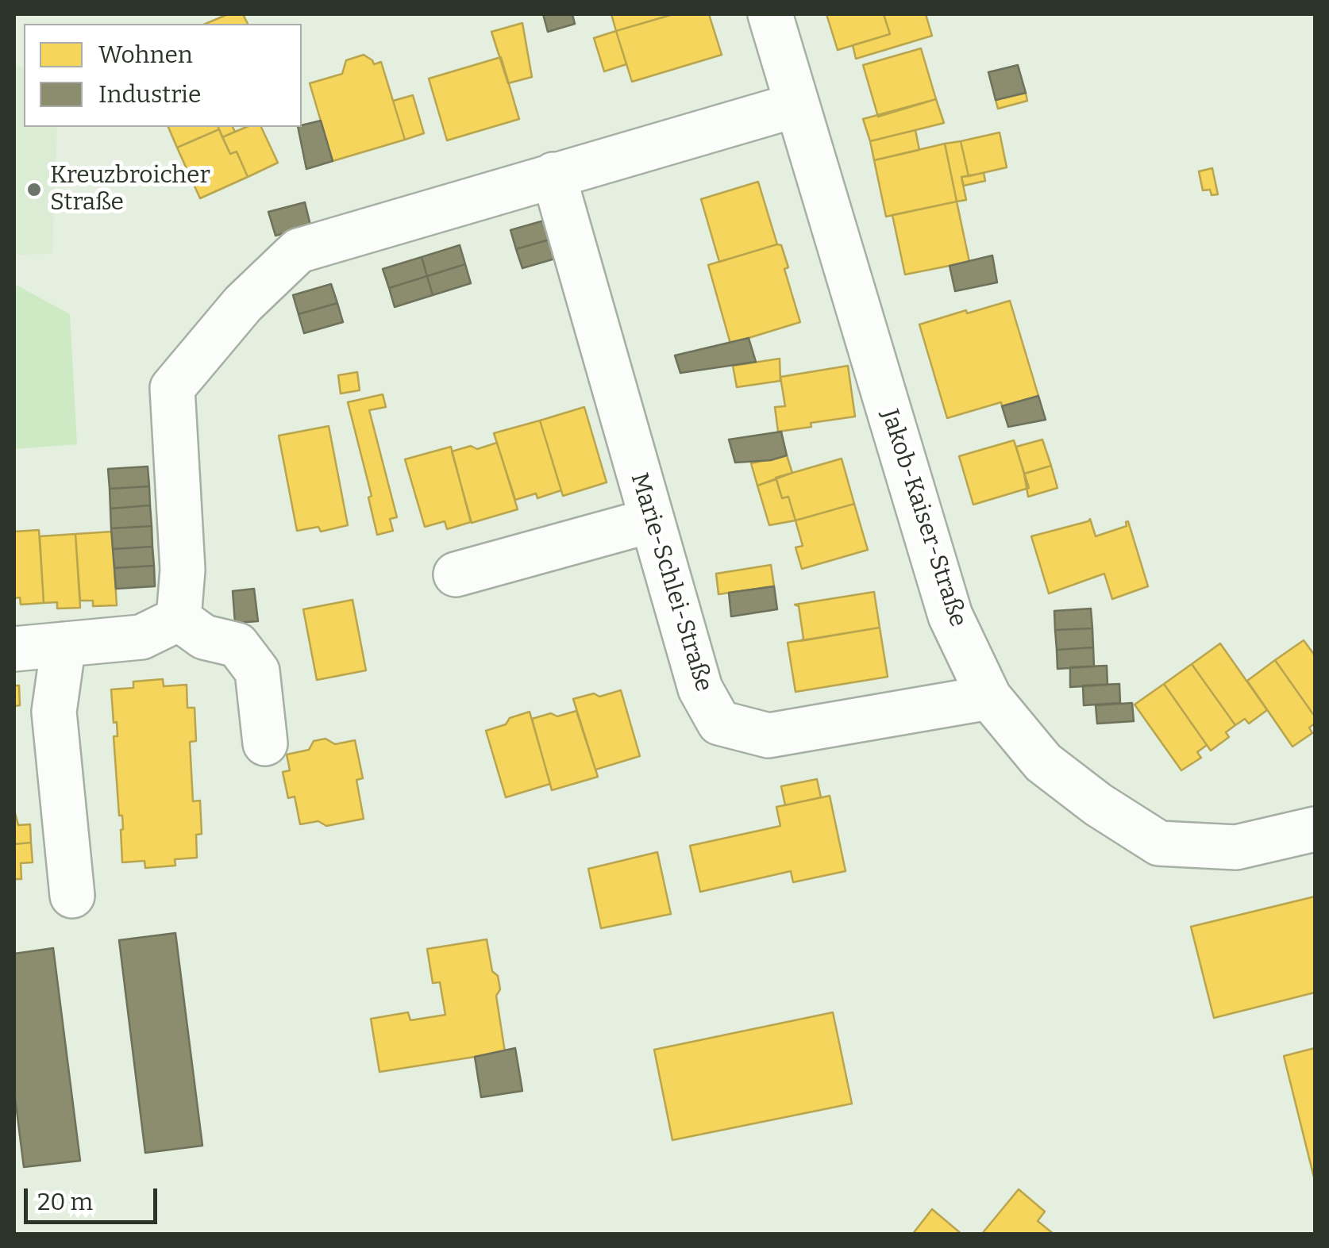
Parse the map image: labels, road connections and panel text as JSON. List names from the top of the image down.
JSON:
{
  "streets": {
    "street": ["Jakob-Kaiser-Straße", "Marie-Schlei-Straße"]
  },
  "crossings": [
    ["Jakob-Kaiser-Straße", "Marie-Schlei-Straße"]
  ],
  "places": ["Kreuzbroicher Straße"],
  "legend": ["Wohnen", "Industrie"],
  "scale_bar": "20 m"
}
